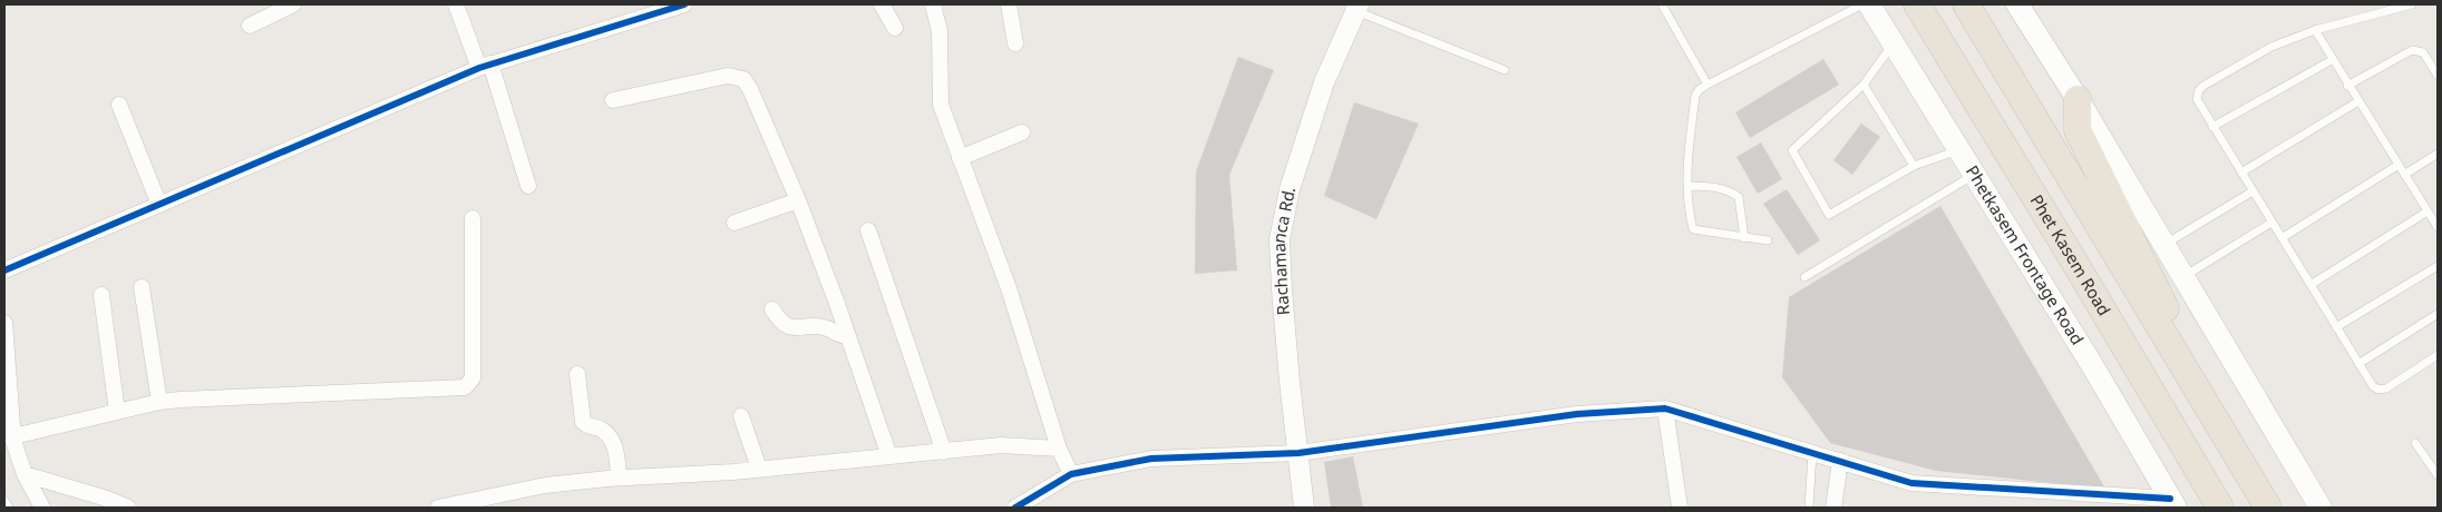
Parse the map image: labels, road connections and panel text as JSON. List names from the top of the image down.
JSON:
{
  "streets": {
    "highway": ["Phet Kasem Road"],
    "main road": ["Phetkasem Frontage Road"],
    "street": ["Rachamanca Rd."]
  }
}
